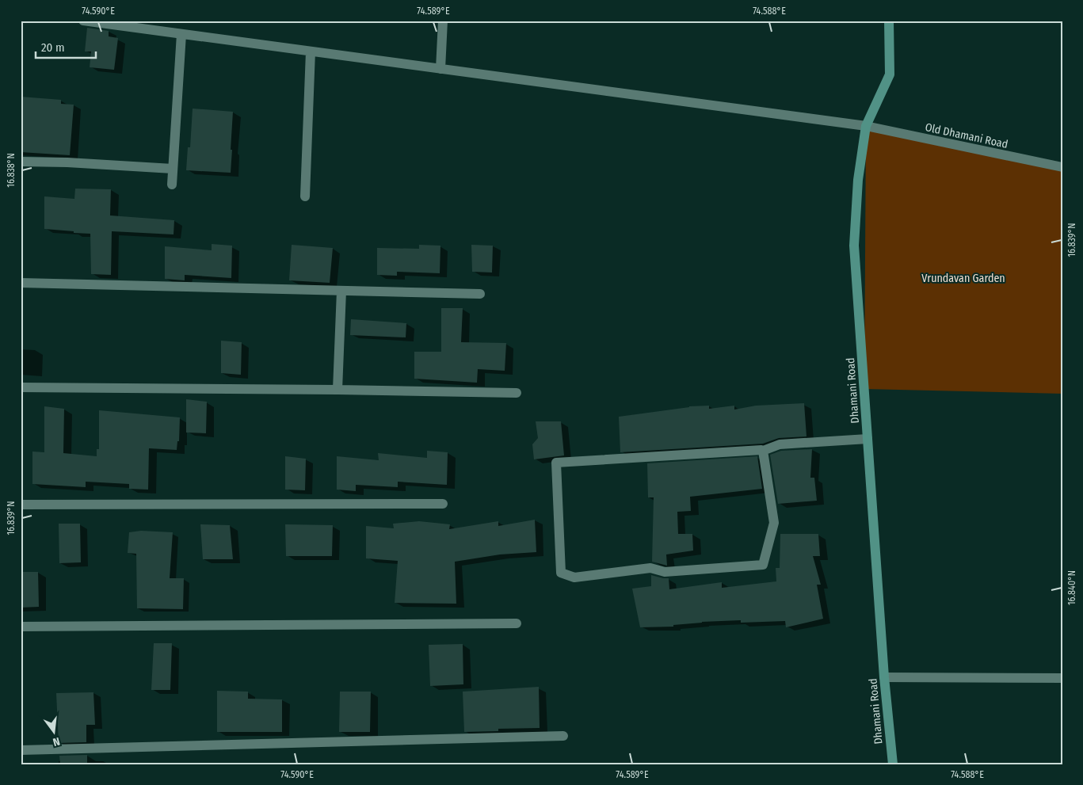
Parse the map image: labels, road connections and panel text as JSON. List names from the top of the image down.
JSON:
{
  "streets": {
    "main road": ["Dhamani Road"],
    "street": ["Old Dhamani Road"]
  },
  "crossings": [
    ["Old Dhamani Road", "Dhamani Road"]
  ],
  "parks": ["Vrundavan Garden"],
  "scale_bar": "20 m",
  "north": "bottom",
  "coordinates": [
    "74.590°E",
    "74.589°E",
    "74.588°E",
    "16.838°N",
    "16.839°N",
    "16.840°N"
  ]
}
